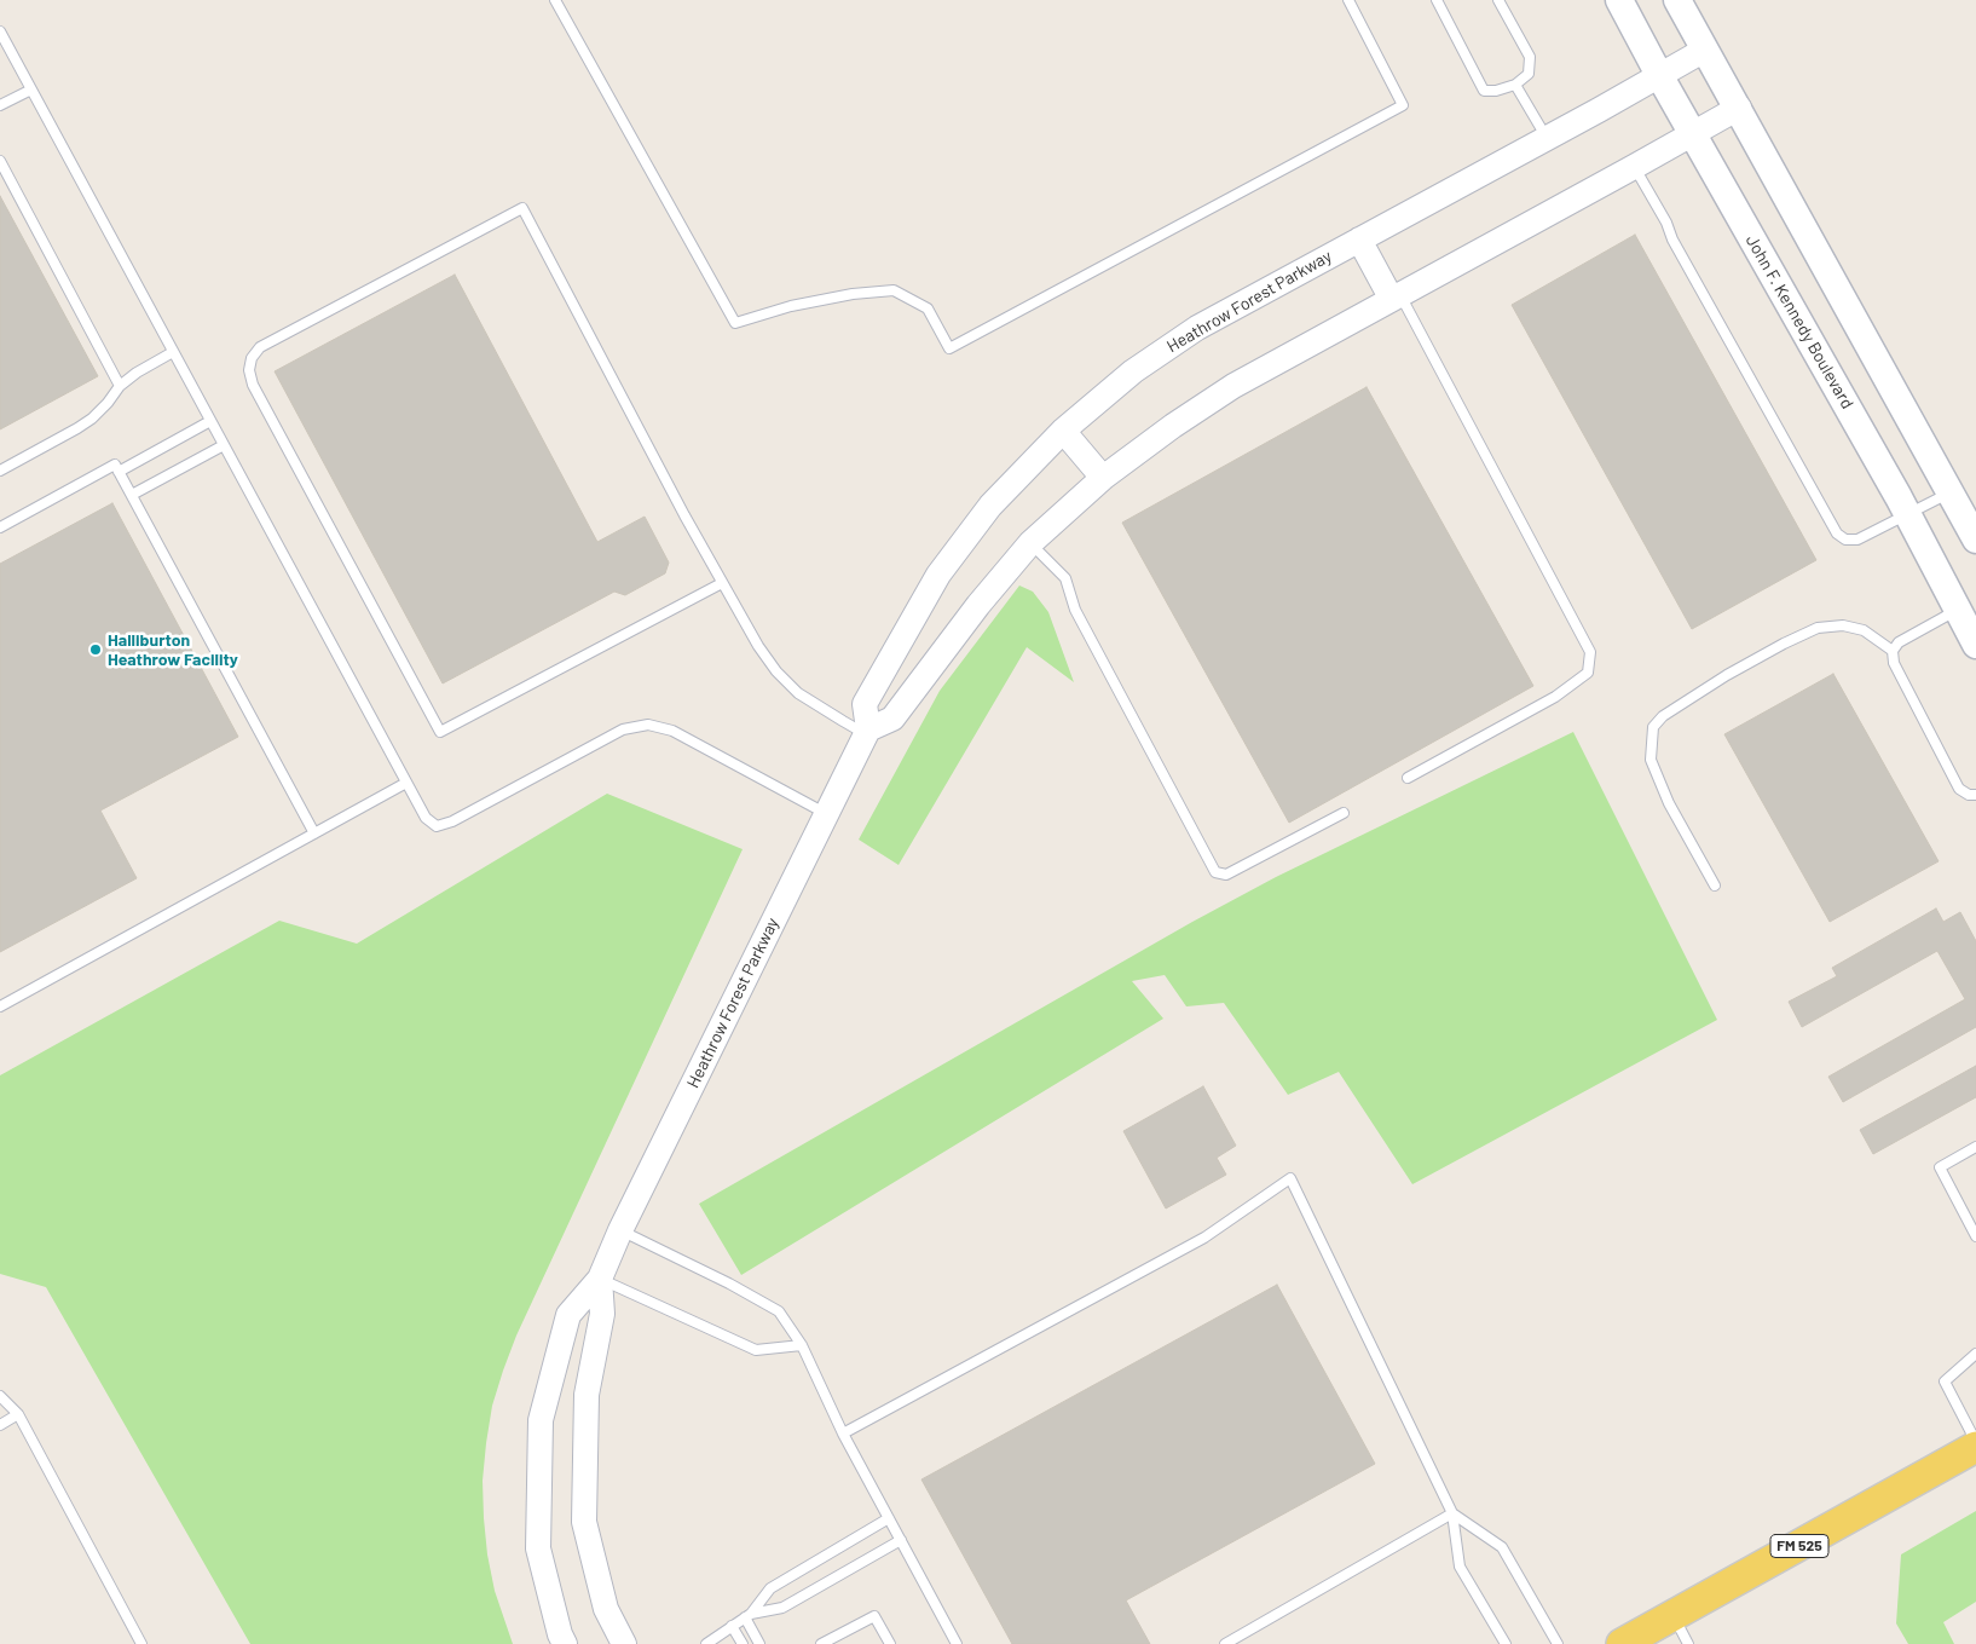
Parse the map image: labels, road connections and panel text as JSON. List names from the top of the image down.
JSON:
{
  "streets": {
    "main road": ["John F. Kennedy Boulevard", "FM 525"],
    "street": ["Heathrow Forest Parkway"]
  },
  "crossings": [
    ["Heathrow Forest Parkway", "John F. Kennedy Boulevard"]
  ],
  "places": ["Halliburton Heathrow Facility"]
}
